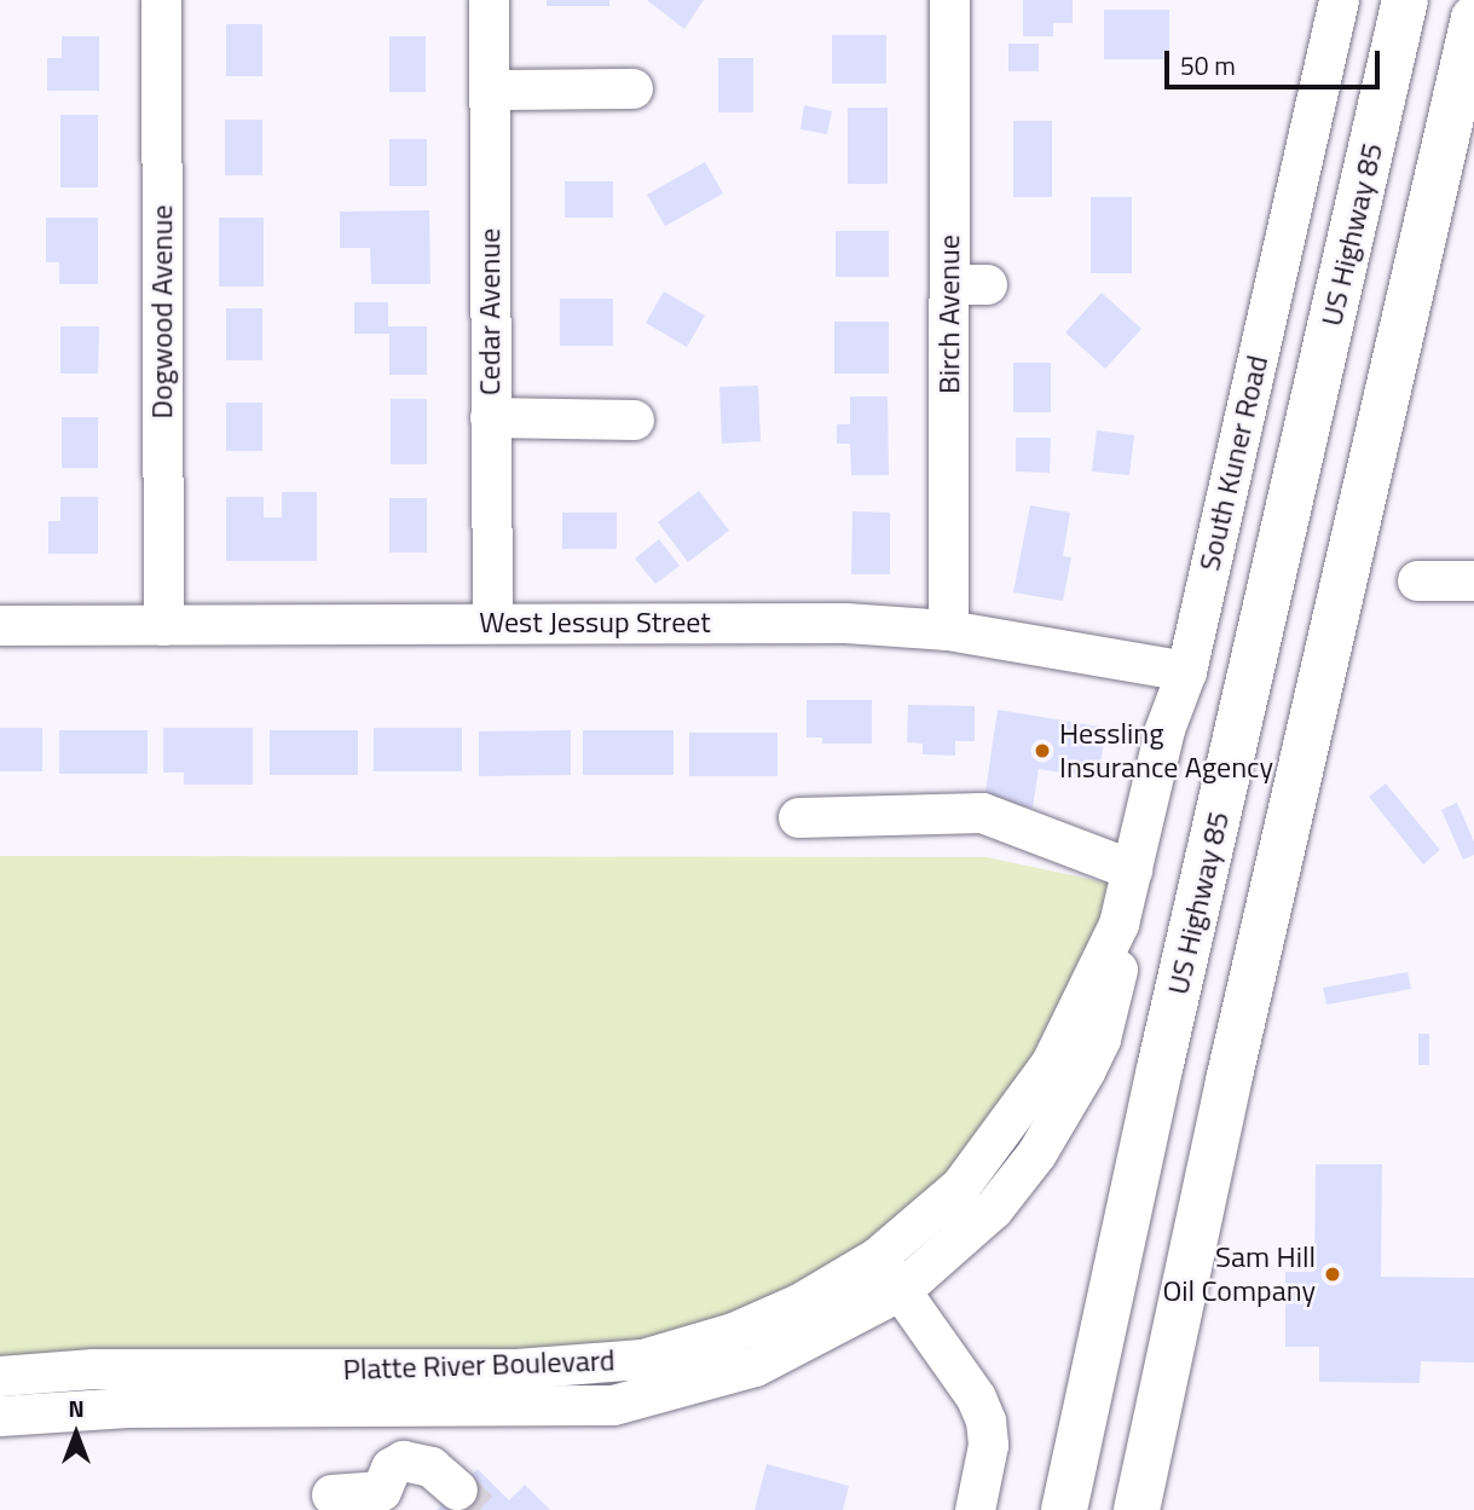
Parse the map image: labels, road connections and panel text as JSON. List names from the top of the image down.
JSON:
{
  "streets": {
    "highway": ["US Highway 85"],
    "street": [
      "Dogwood Avenue",
      "Cedar Avenue",
      "Birch Avenue",
      "South Kuner Road",
      "West Jessup Street",
      "Platte River Boulevard"
    ]
  },
  "crossings": [
    ["Dogwood Avenue", "West Jessup Street"],
    ["Cedar Avenue", "West Jessup Street"],
    ["Birch Avenue", "West Jessup Street"],
    ["South Kuner Road", "West Jessup Street"],
    ["South Kuner Road", "Platte River Boulevard"]
  ],
  "places": ["Hessling Insurance Agency", "Sam Hill Oil Company"],
  "scale_bar": "50 m",
  "north": "top"
}
